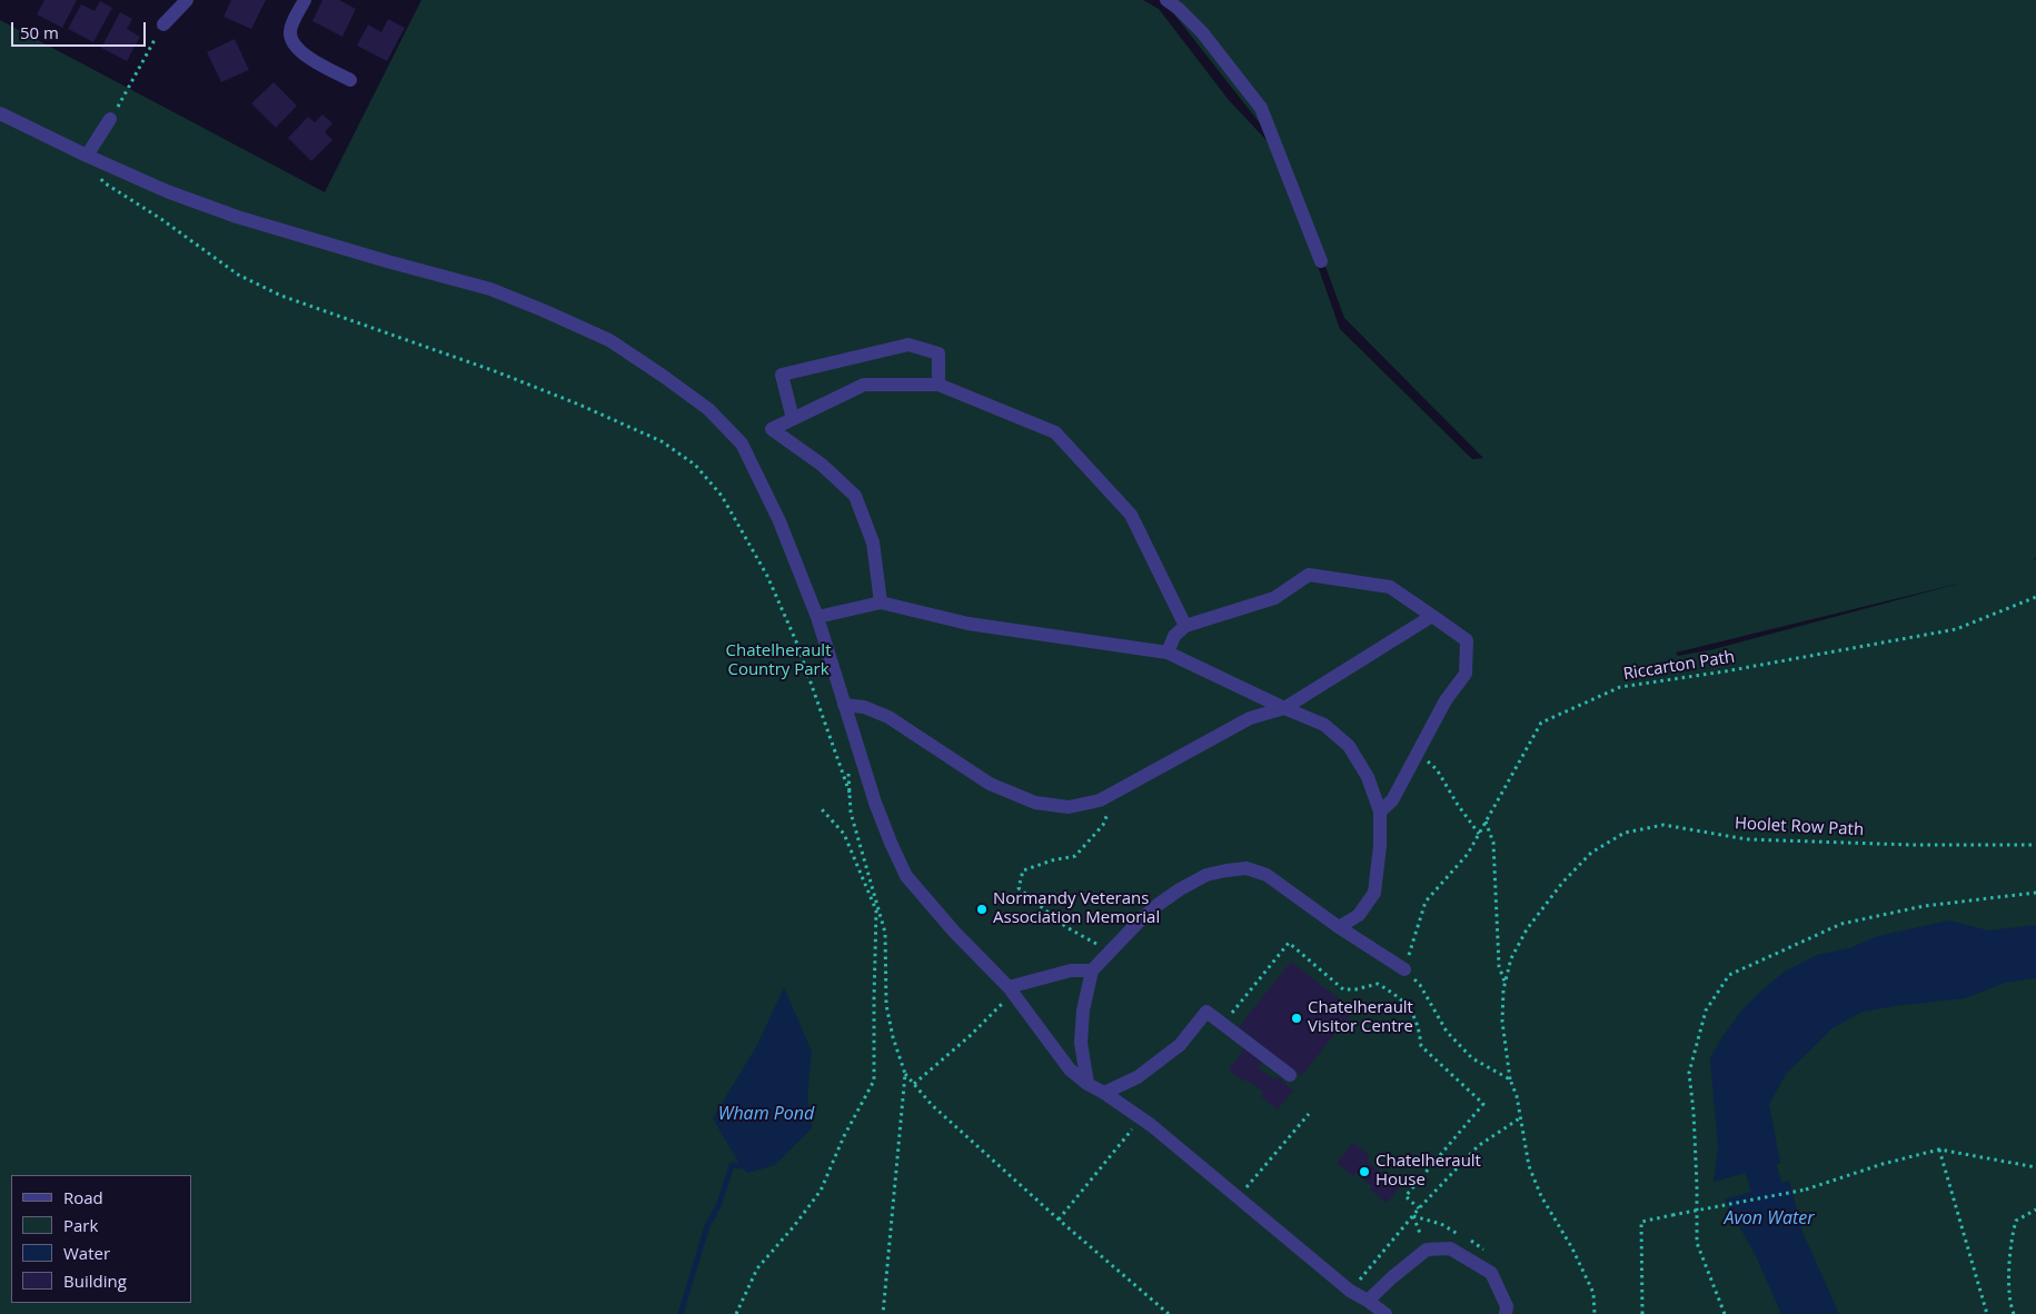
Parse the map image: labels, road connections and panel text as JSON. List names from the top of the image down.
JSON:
{
  "streets": {
    "path": ["Riccarton Path", "Hoolet Row Path"]
  },
  "water": ["Wham Pond", "Avon Water"],
  "parks": ["Chatelherault Country Park"],
  "places": ["Normandy Veterans Association Memorial", "Chatelherault Visitor Centre", "Chatelherault House"],
  "legend": [
    "Road",
    "Park",
    "Water",
    "Building"
  ],
  "scale_bar": "50 m"
}
